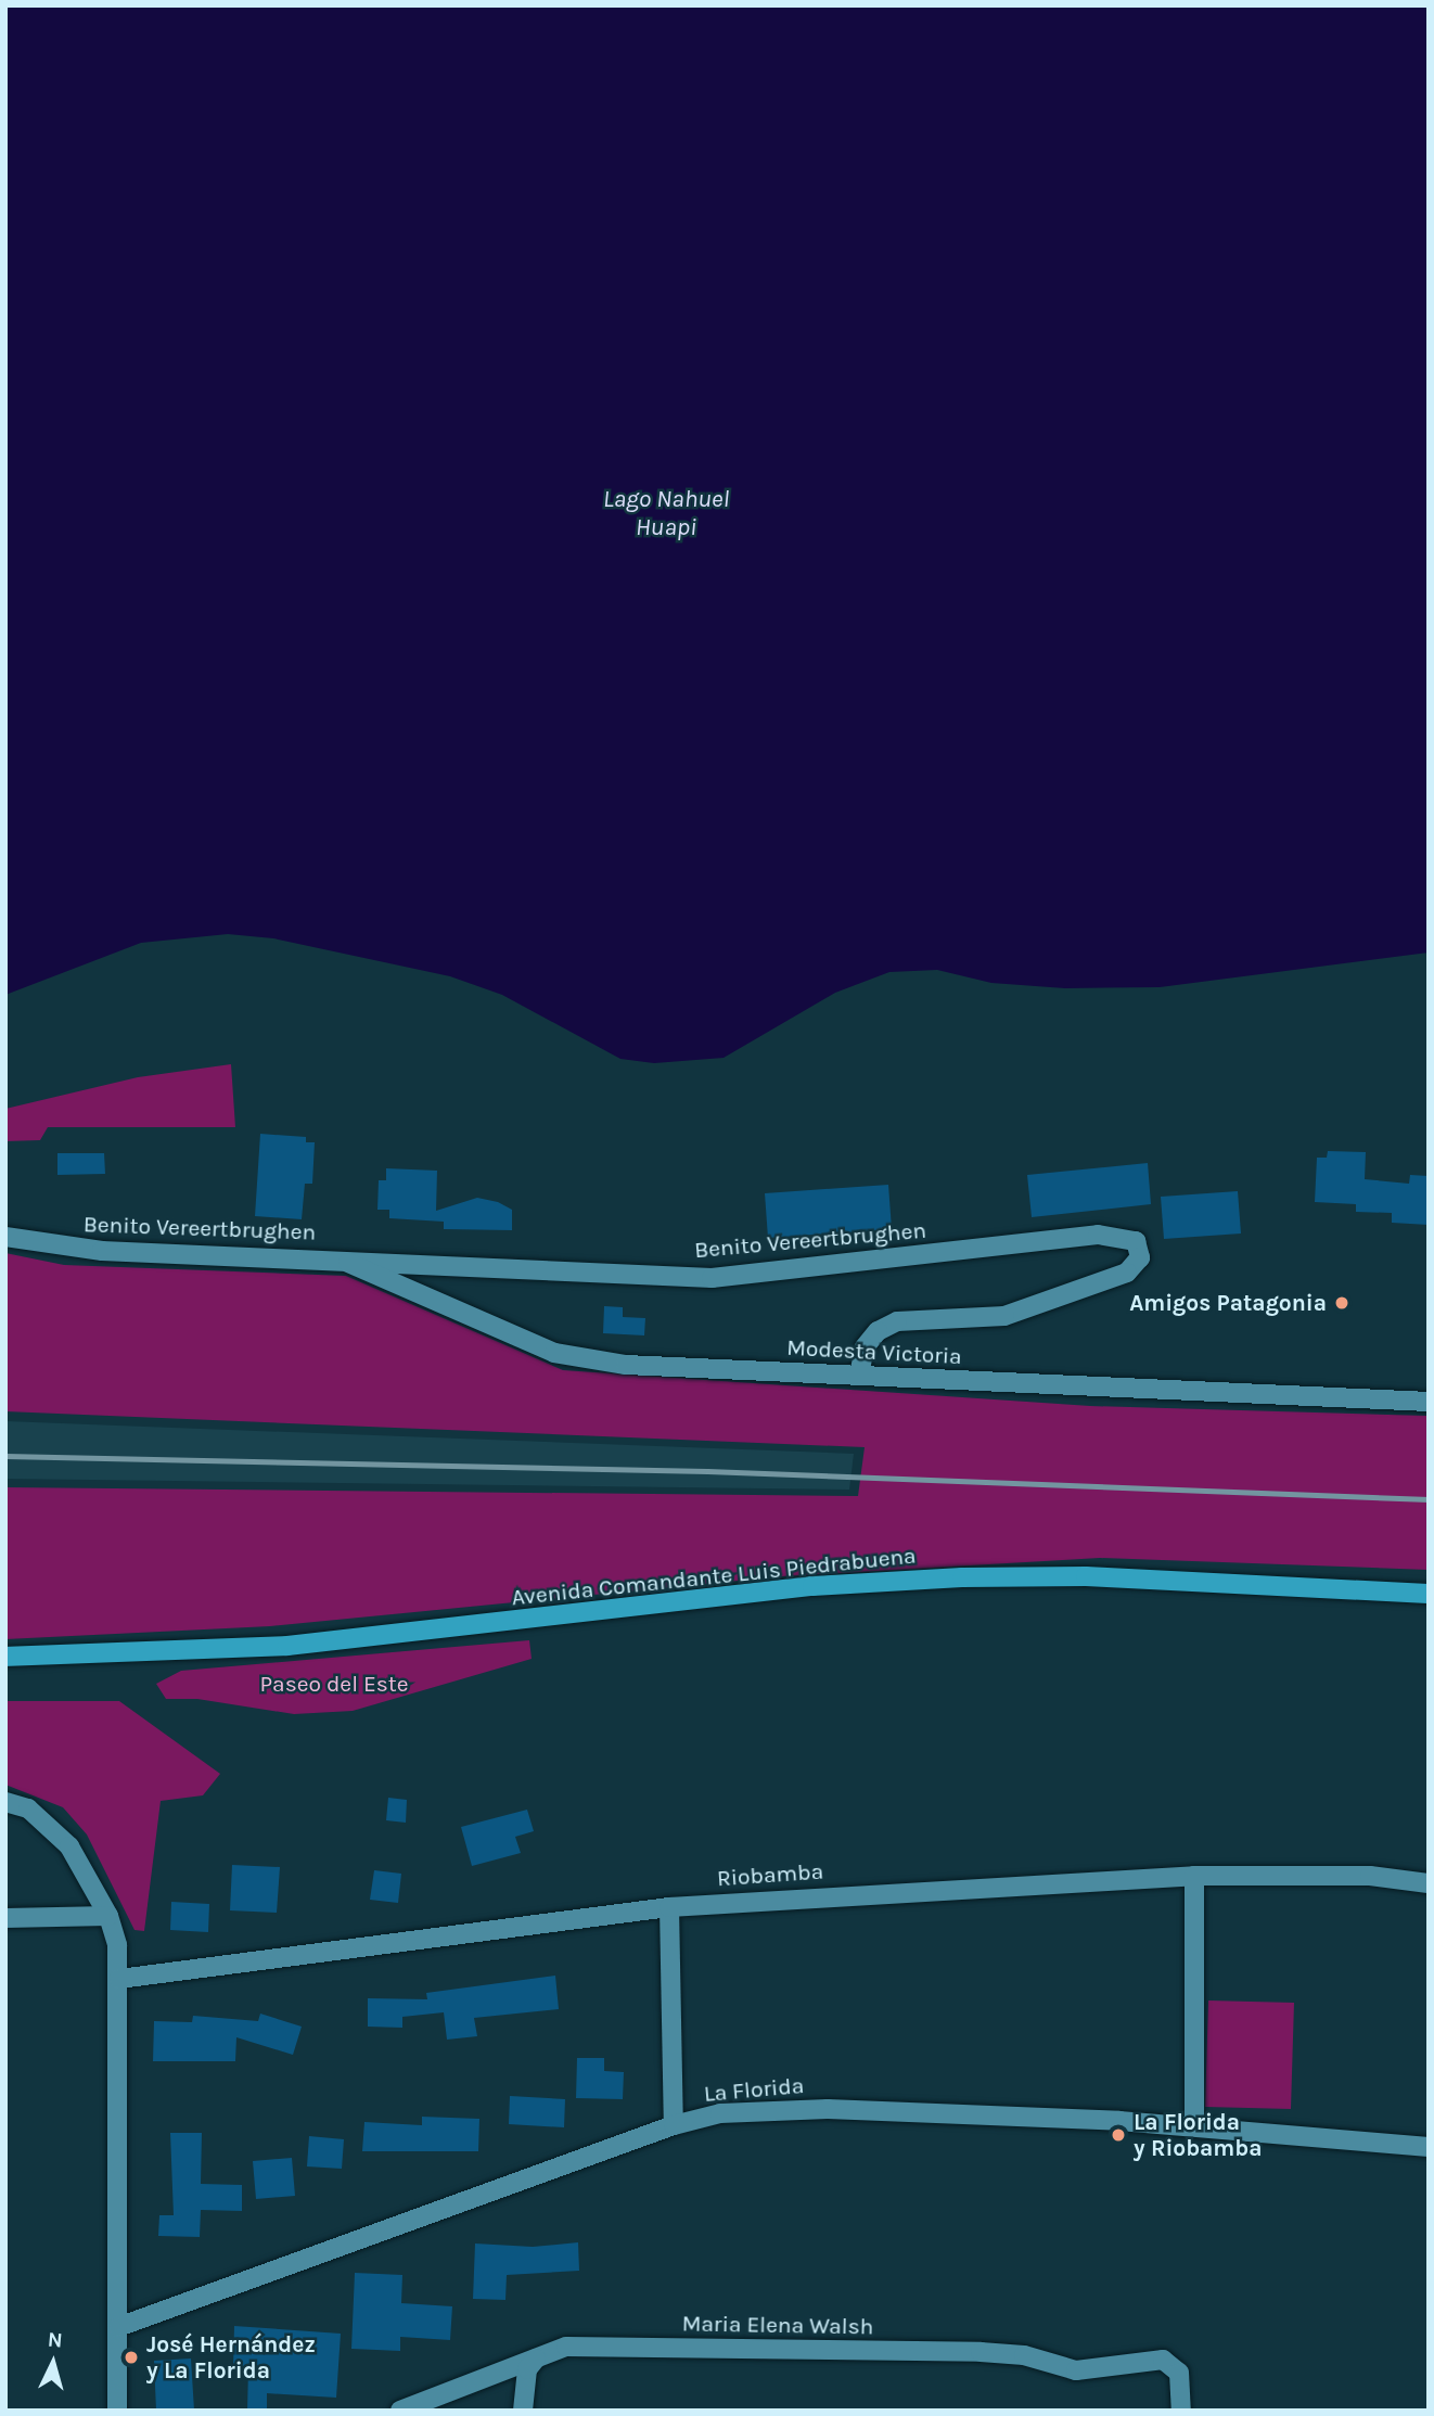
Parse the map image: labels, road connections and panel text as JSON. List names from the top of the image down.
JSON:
{
  "streets": {
    "main road": ["Avenida Comandante Luis Piedrabuena"],
    "street": [
      "Benito Vereertbrughen",
      "Modesta Victoria",
      "Riobamba",
      "La Florida",
      "Maria Elena Walsh"
    ]
  },
  "crossings": [
    ["Benito Vereertbrughen", "Modesta Victoria"]
  ],
  "water": ["Lago Nahuel Huapi"],
  "parks": ["Paseo del Este"],
  "places": ["Amigos Patagonia", "La Florida y Riobamba", "José Hernández y La Florida"],
  "north": "top"
}
